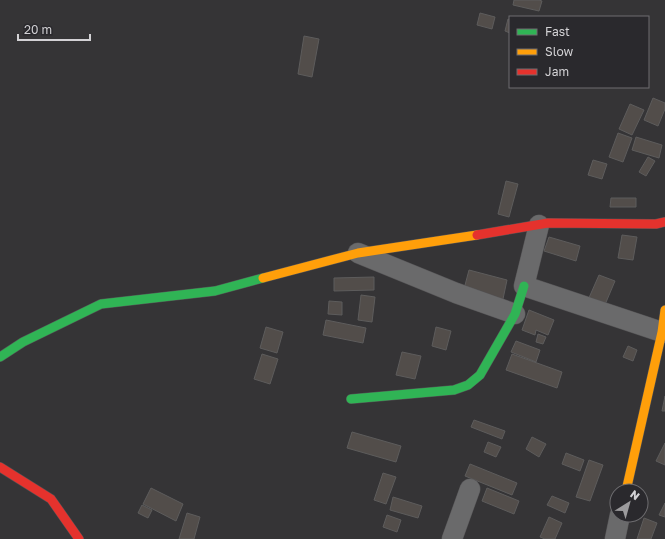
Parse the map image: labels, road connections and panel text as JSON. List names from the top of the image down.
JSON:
{
  "legend": ["Fast", "Slow", "Jam"],
  "scale_bar": "20 m",
  "north": "top right"
}
